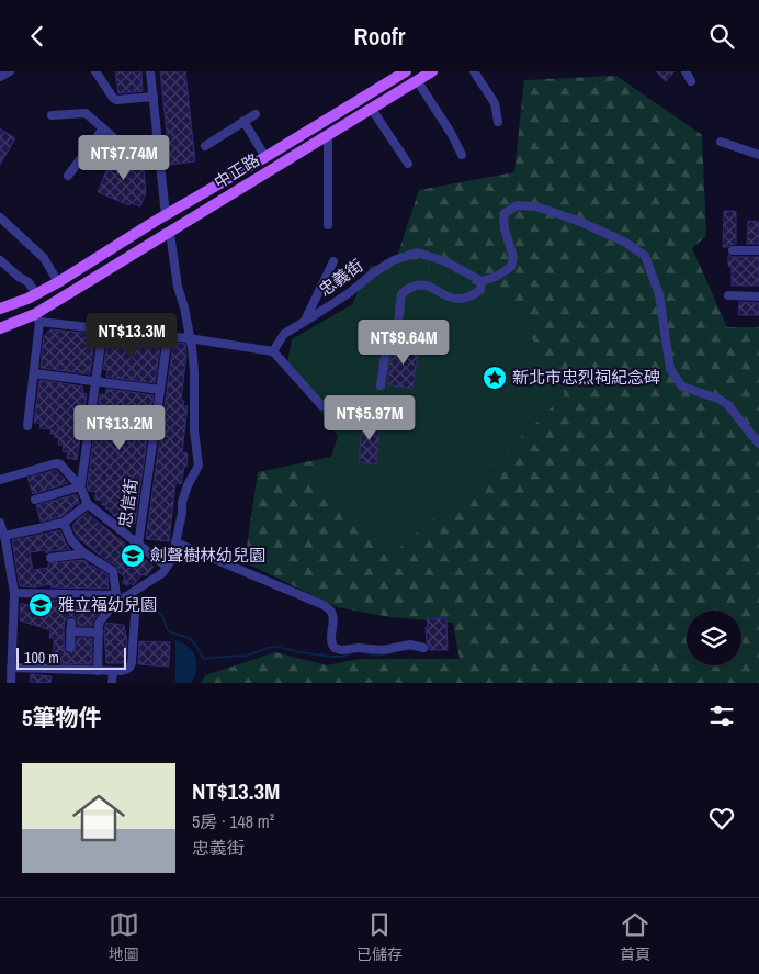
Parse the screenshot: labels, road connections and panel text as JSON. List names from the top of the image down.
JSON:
{
  "streets": {
    "main road": ["中正路"],
    "street": ["忠義街", "忠信街"]
  },
  "places": {
    "place": ["新北市忠烈祠紀念碑"],
    "school or university": ["劍聲樹林幼兒園", "雅立福幼兒園"]
  },
  "scale_bar": "100 m",
  "page": {
    "header": "Roofr",
    "price": [
      "NT$7.74M",
      "NT$13.3M",
      "NT$9.64M",
      "NT$5.97M",
      "NT$13.2M"
    ],
    "scale": "100 m",
    "heading": "5筆物件",
    "list": [
      {
        "name": "NT$13.3M",
        "note": "5房 · 148 m² · 忠義街"
      }
    ],
    "tabs": ["地圖", "已儲存", "首頁"]
  }
}
